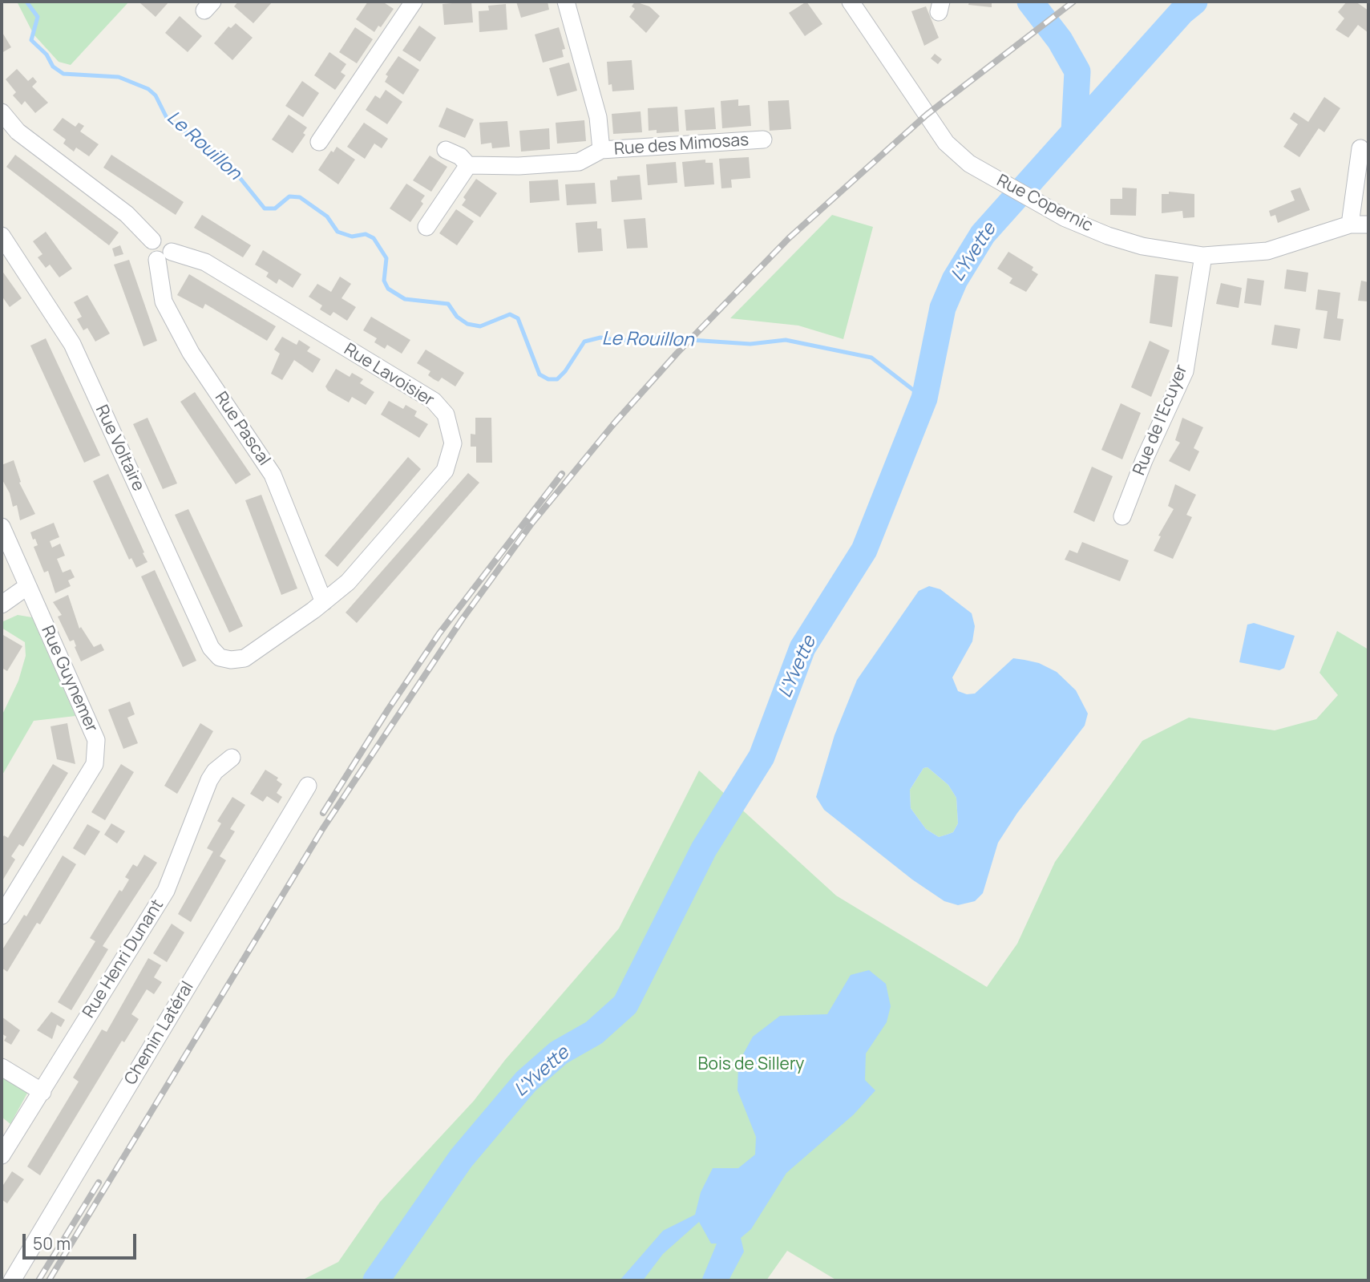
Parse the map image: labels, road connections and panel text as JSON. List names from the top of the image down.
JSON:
{
  "streets": {
    "street": [
      "Rue des Mimosas",
      "Rue Copernic",
      "Rue Lavoisier",
      "Rue de l'Ecuyer",
      "Rue Pascal",
      "Rue Voltaire",
      "Rue Guynemer",
      "Rue Henri Dunant",
      "Chemin Latéral"
    ]
  },
  "crossings": [
    ["Rue Copernic", "Rue de l'Ecuyer"],
    ["Rue Lavoisier", "Rue Pascal"],
    ["Rue Lavoisier", "Rue Voltaire"]
  ],
  "water": ["Le Rouillon", "L'Yvette"],
  "parks": ["Bois de Sillery"],
  "scale_bar": "50 m"
}
